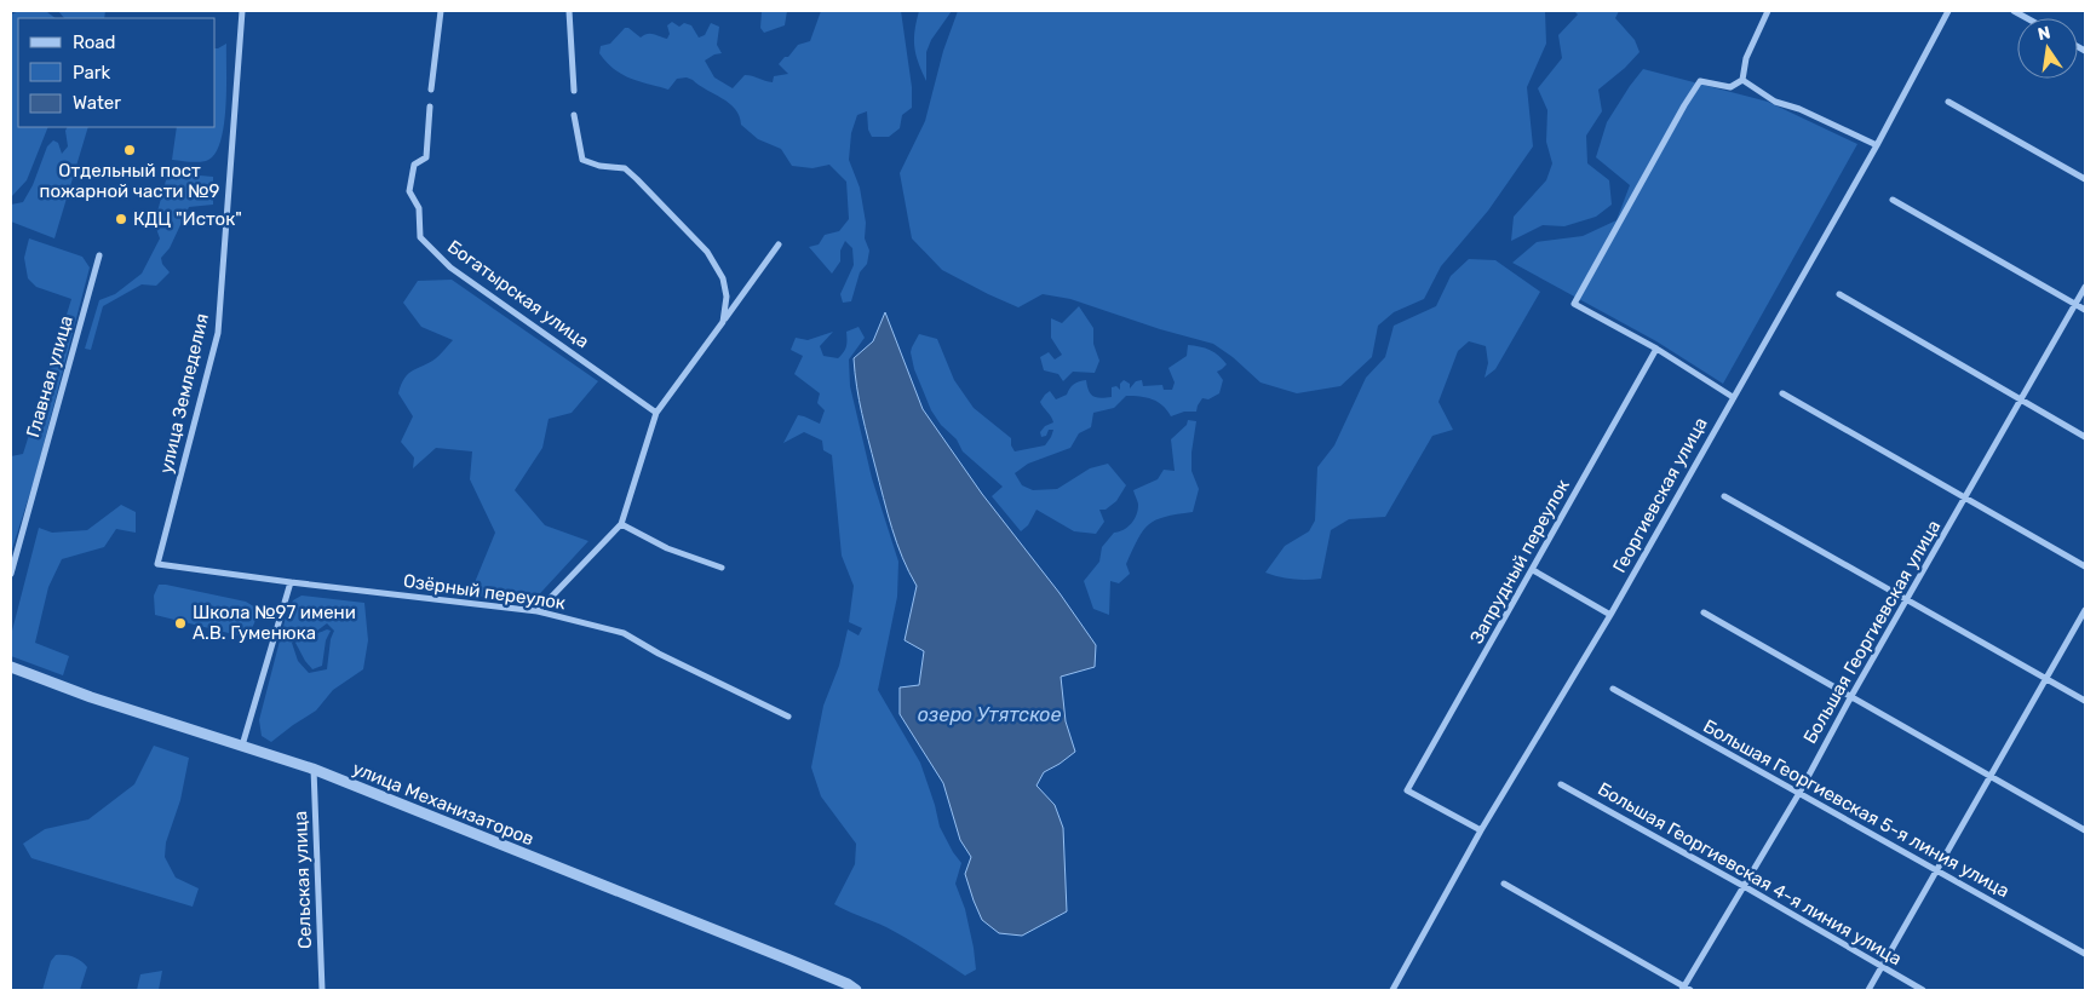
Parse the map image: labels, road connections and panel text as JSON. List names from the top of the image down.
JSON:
{
  "streets": {
    "street": [
      "Богатырская улица",
      "Главная улица",
      "улица Земледелия",
      "Георгиевская улица",
      "Запрудный переулок",
      "Озёрный переулок",
      "Большая Георгиевская улица",
      "улица Механизаторов",
      "Большая Георгиевская 5-я линия улица",
      "Большая Георгиевская 4-я линия улица",
      "Сельская улица"
    ]
  },
  "crossings": [
    ["улица Земледелия", "Озёрный переулок"],
    ["Георгиевская улица", "Запрудный переулок"],
    ["Большая Георгиевская улица", "Большая Георгиевская 5-я линия улица"],
    ["Большая Георгиевская улица", "Большая Георгиевская 4-я линия улица"],
    ["улица Механизаторов", "Сельская улица"]
  ],
  "water": ["озеро Утятское"],
  "places": ["Отдельный пост пожарной части №9", "КДЦ \"Исток\"", "Школа №97 имени А.В. Гуменюка"],
  "legend": ["Road", "Park", "Water"],
  "north": "top"
}
